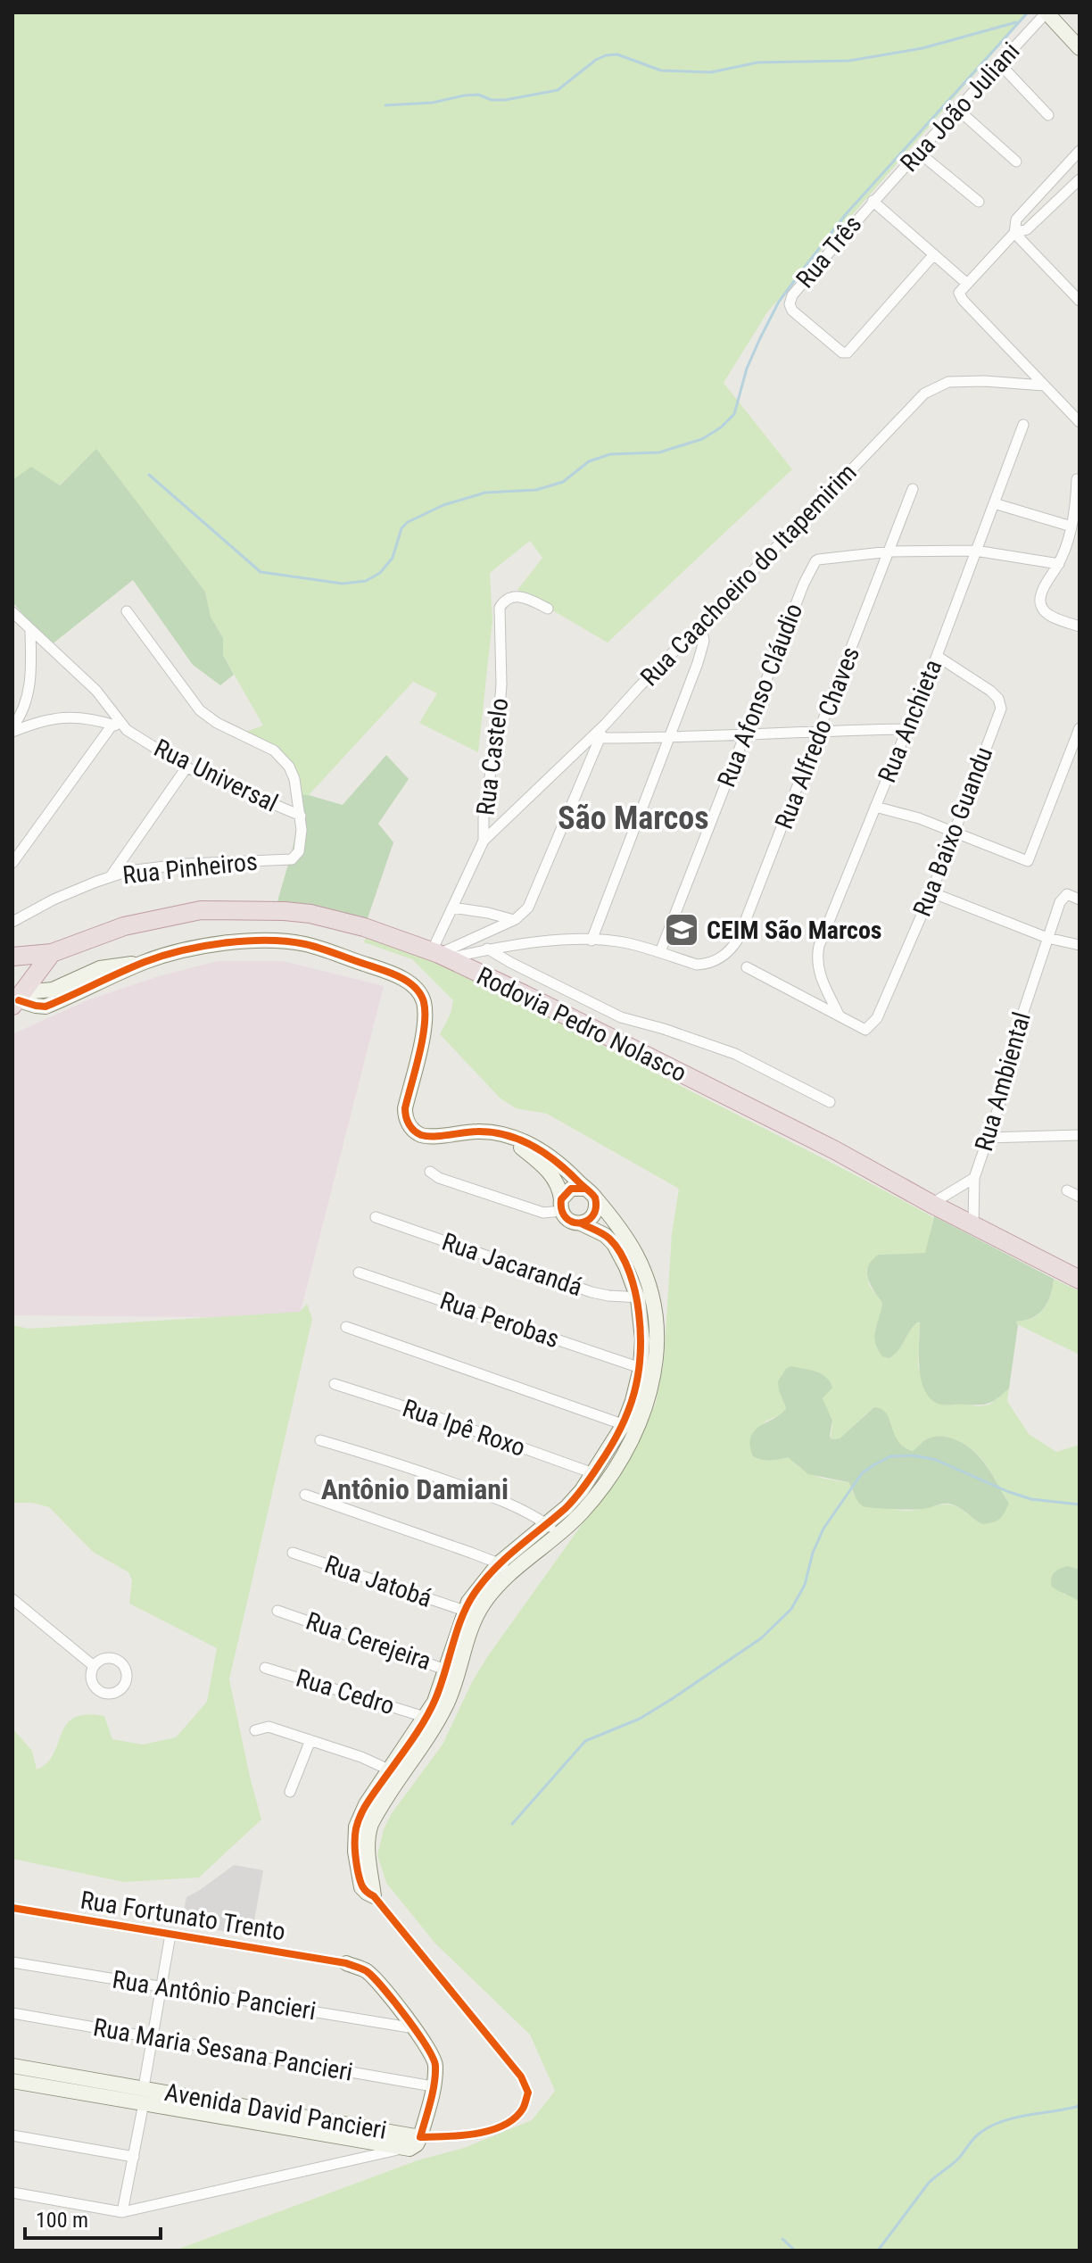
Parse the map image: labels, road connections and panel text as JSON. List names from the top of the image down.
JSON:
{
  "streets": {
    "highway": ["Rodovia Pedro Nolasco"],
    "street": [
      "Rua João Juliani",
      "Rua Três",
      "Rua Caachoeiro do Itapemirim",
      "Rua Afonso Cláudio",
      "Rua Anchieta",
      "Rua Alfredo Chaves",
      "Rua Castelo",
      "Rua Universal",
      "Rua Baixo Guandu",
      "Rua Pinheiros",
      "Rua Ambiental",
      "Rua Jacarandá",
      "Rua Perobas",
      "Rua Ipê Roxo",
      "Rua Jatobá",
      "Rua Cerejeira",
      "Rua Cedro",
      "Rua Fortunato Trento",
      "Rua Antônio Pancieri",
      "Rua Maria Sesana Pancieri",
      "Avenida David Pancieri"
    ]
  },
  "crossings": [
    ["Rua João Juliani", "Rua Três"],
    ["Rua Caachoeiro do Itapemirim", "Rua Castelo"],
    ["Rua Afonso Cláudio", "Rua Alfredo Chaves"],
    ["Rua Anchieta", "Rua Baixo Guandu"],
    ["Rua Castelo", "Rodovia Pedro Nolasco"],
    ["Rua Universal", "Rua Pinheiros"],
    ["Rodovia Pedro Nolasco", "Rua Ambiental"]
  ],
  "districts": ["São Marcos", "Antônio Damiani"],
  "places": {
    "school or university": ["CEIM São Marcos"]
  },
  "scale_bar": "100 m"
}
